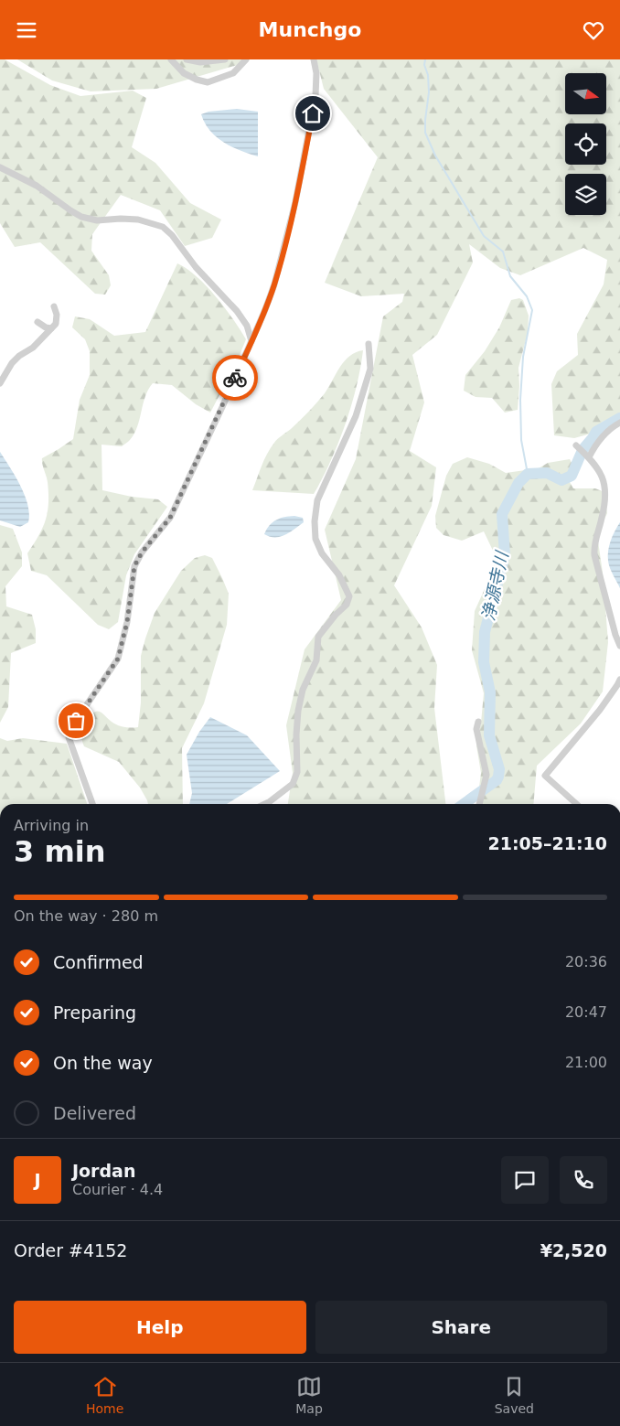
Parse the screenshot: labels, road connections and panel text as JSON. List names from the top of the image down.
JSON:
{
  "water": ["浄源寺川"],
  "north": "right",
  "page": {
    "header": "Munchgo",
    "heading": ["3 min", "Arriving in", "21:05–21:10"],
    "panel": [
      "Jordan",
      "Courier · 4.4",
      "Order #4152",
      "¥2,520"
    ],
    "bar": "On the way · 280 m",
    "list": [
      ["Confirmed", "20:36"],
      ["Preparing", "20:47"],
      ["On the way", "21:00"],
      "Delivered"
    ],
    "round": "J",
    "buttons": ["Help", "Share"],
    "tabs": ["Home", "Map", "Saved"]
  }
}
